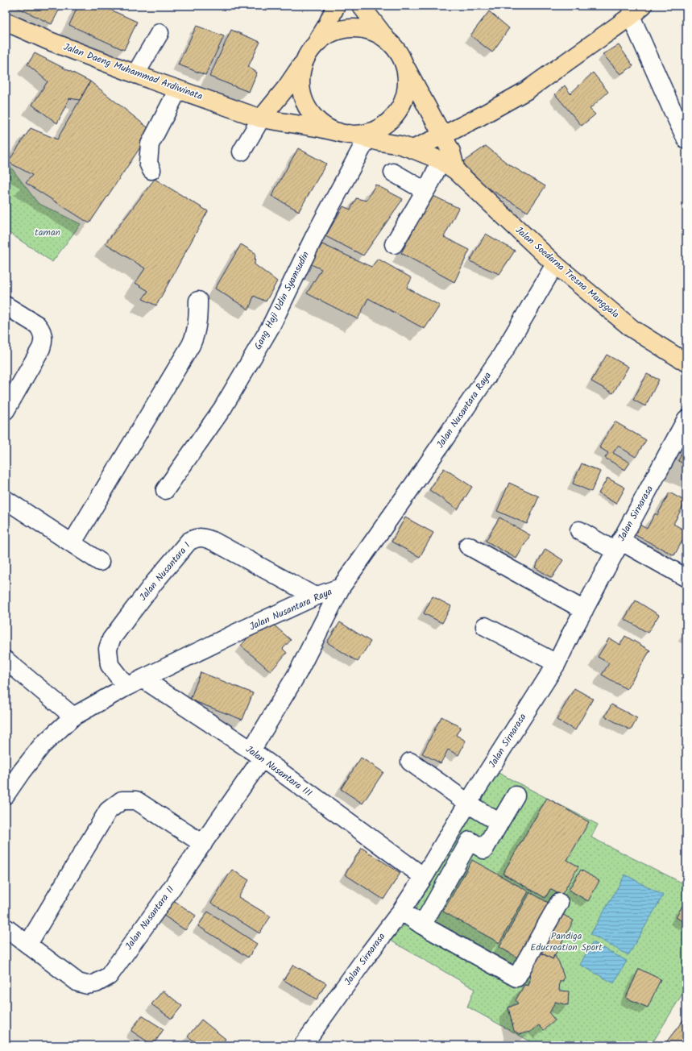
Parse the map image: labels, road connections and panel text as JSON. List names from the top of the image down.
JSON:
{
  "streets": {
    "main road": ["Jalan Daeng Muhammad Ardiwinata", "Jalan Soedarna Tresna Manggala"],
    "street": [
      "Gang Haji Udin Syamsudin",
      "Jalan Nusantara Raya",
      "Jalan Sirnarasa",
      "Jalan Nusantara I",
      "Jalan Nusantara III",
      "Jalan Nusantara II"
    ]
  },
  "crossings": [
    ["Jalan Daeng Muhammad Ardiwinata", "Jalan Soedarna Tresna Manggala"],
    ["Jalan Daeng Muhammad Ardiwinata", "Gang Haji Udin Syamsudin"],
    ["Jalan Soedarna Tresna Manggala", "Jalan Nusantara Raya"],
    ["Jalan Nusantara Raya", "Jalan Nusantara I"],
    ["Jalan Nusantara Raya", "Jalan Nusantara III"],
    ["Jalan Nusantara Raya", "Jalan Nusantara II"],
    ["Jalan Sirnarasa", "Jalan Nusantara III"],
    ["Jalan Nusantara III", "Jalan Nusantara II"]
  ],
  "parks": ["taman", "Pandiga Educreation Sport"]
}
